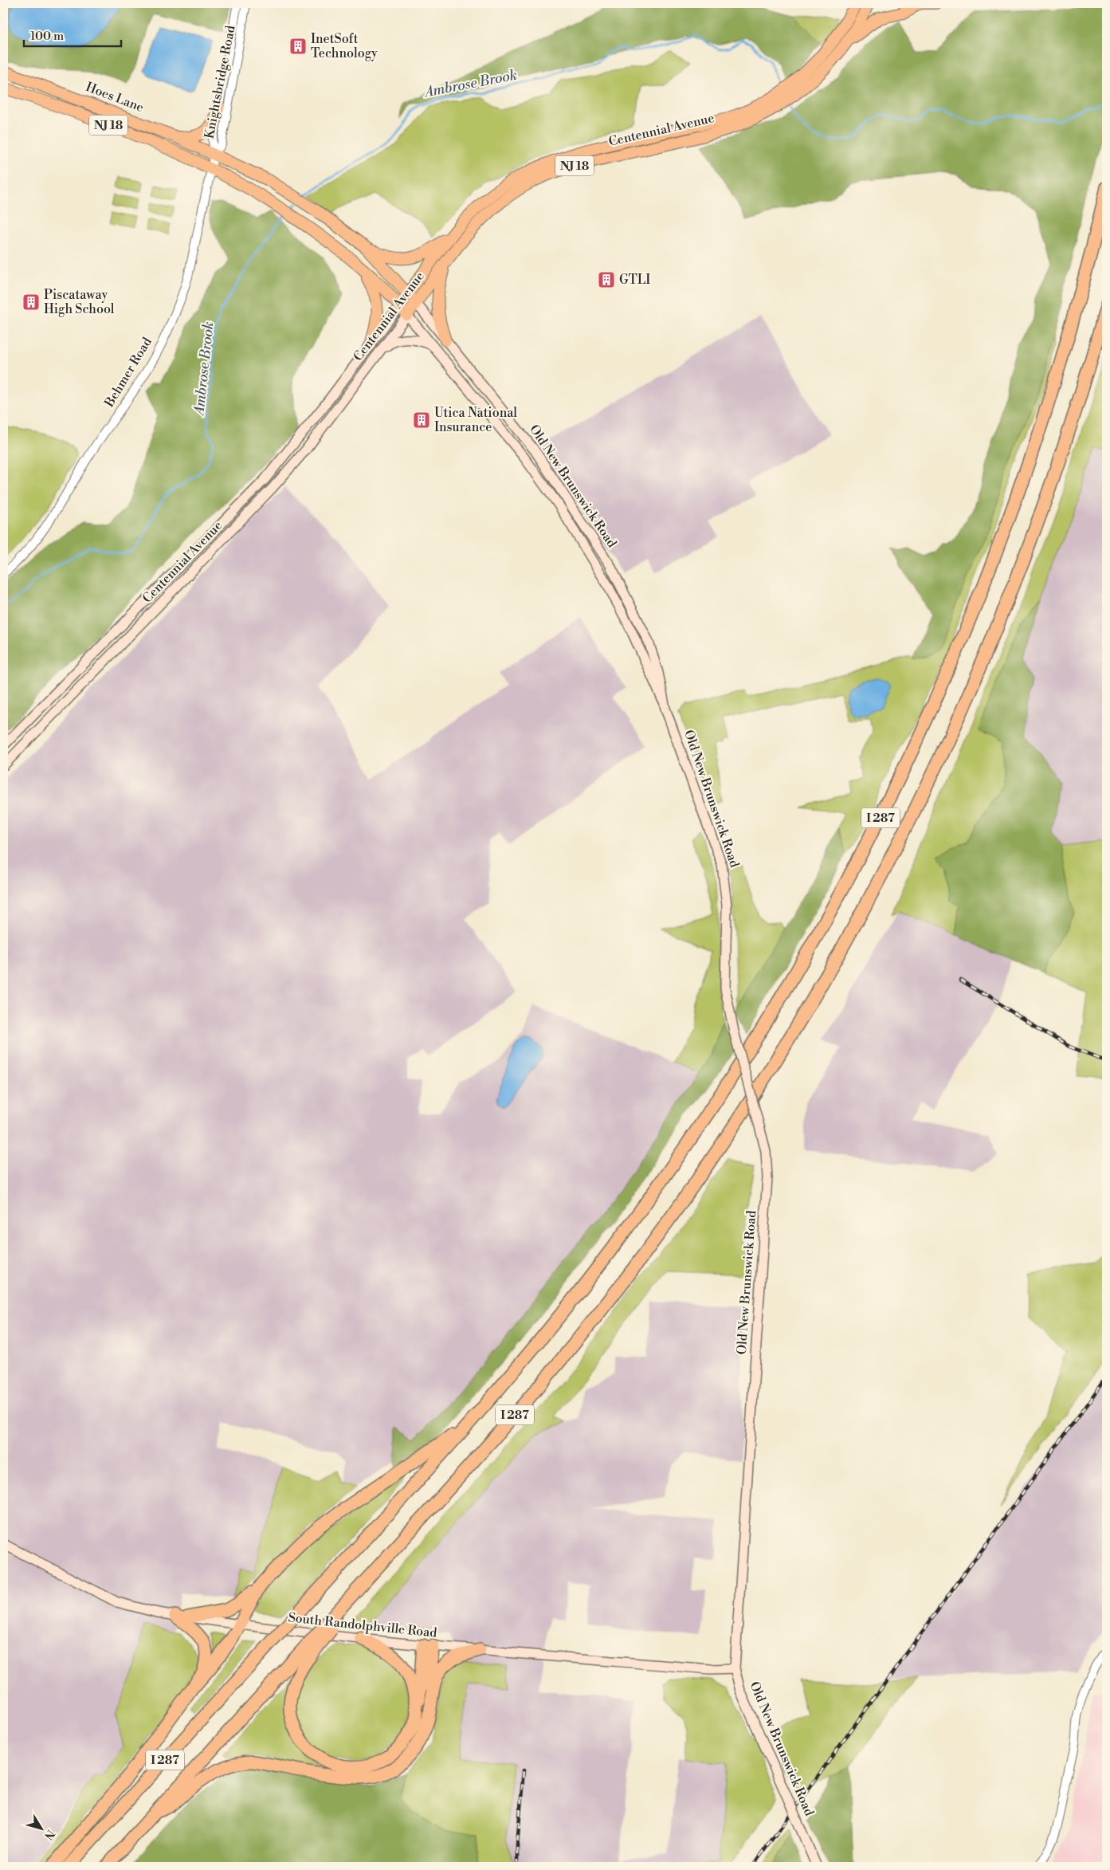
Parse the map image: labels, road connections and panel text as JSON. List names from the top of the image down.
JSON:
{
  "streets": {
    "highway": [
      "Hoes Lane",
      "NJ 18",
      "Centennial Avenue",
      "Old New Brunswick Road",
      "I 287"
    ],
    "main road": ["South Randolphville Road"],
    "street": ["Knightsbridge Road", "Behmer Road"]
  },
  "crossings": [
    ["Knightsbridge Road", "Hoes Lane"],
    ["Knightsbridge Road", "Behmer Road"],
    ["Knightsbridge Road", "Old New Brunswick Road"],
    ["Hoes Lane", "Behmer Road"],
    ["Hoes Lane", "Old New Brunswick Road"],
    ["NJ 18", "Centennial Avenue"],
    ["NJ 18", "Behmer Road"],
    ["NJ 18", "Old New Brunswick Road"],
    ["Centennial Avenue", "Old New Brunswick Road"],
    ["Behmer Road", "Old New Brunswick Road"],
    ["Old New Brunswick Road", "South Randolphville Road"]
  ],
  "water": ["Ambrose Brook"],
  "places": {
    "building": [
      "InetSoft Technology",
      "GTLI",
      "Piscataway High School",
      "Utica National Insurance"
    ]
  },
  "scale_bar": "100 m",
  "north": "bottom right"
}
